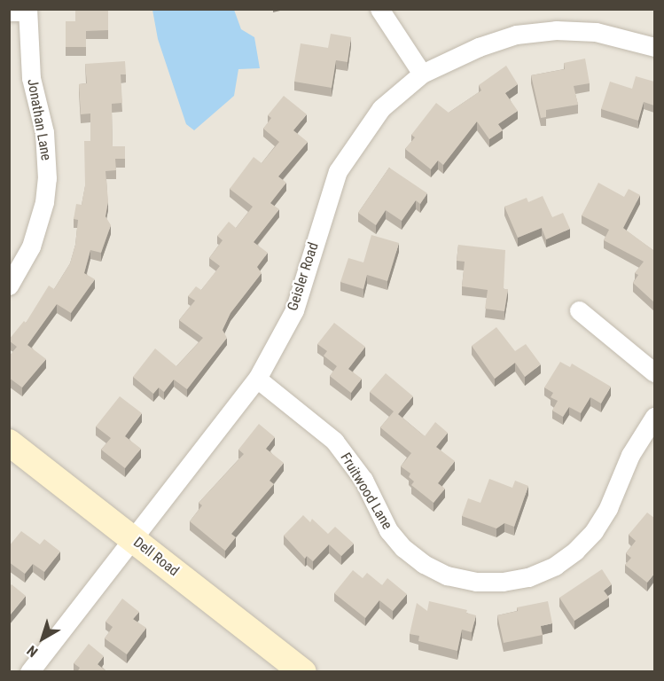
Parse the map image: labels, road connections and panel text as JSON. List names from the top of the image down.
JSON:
{
  "streets": {
    "street": [
      "Jonathan Lane",
      "Geisler Road",
      "Fruitwood Lane",
      "Dell Road"
    ]
  },
  "crossings": [
    ["Geisler Road", "Fruitwood Lane"],
    ["Geisler Road", "Dell Road"]
  ],
  "north": "bottom left"
}
